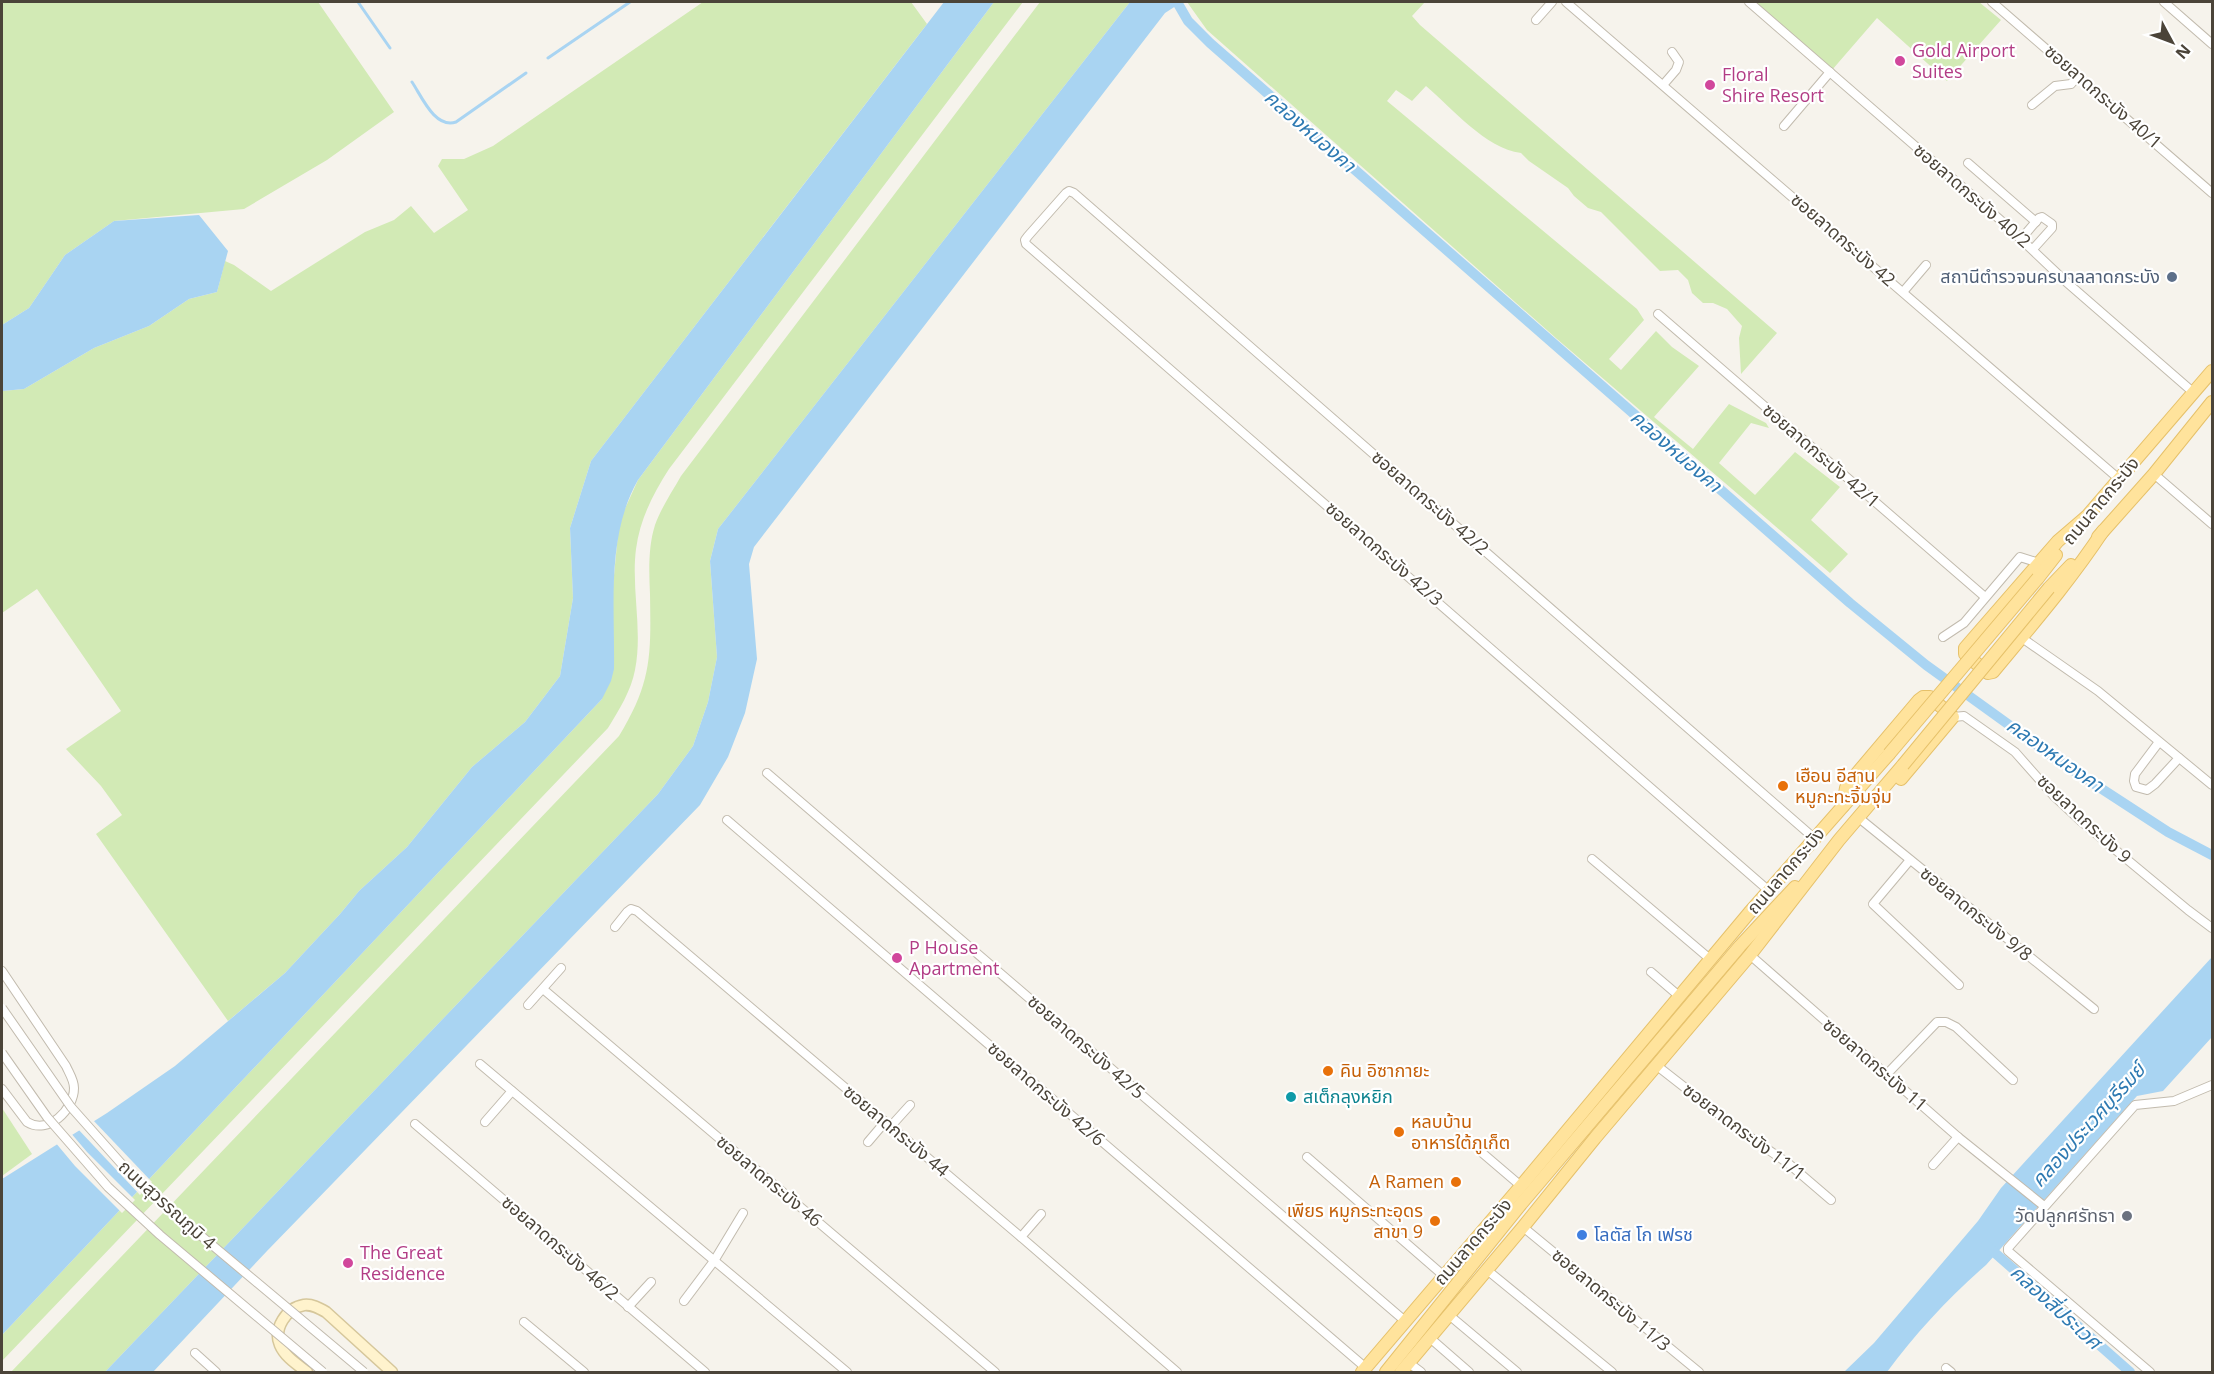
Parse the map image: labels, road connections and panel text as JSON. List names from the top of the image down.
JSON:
{
  "streets": {
    "main road": ["ถนนลาดกระบัง"],
    "street": [
      "ซอยลาดกระบัง 40/1",
      "ซอยลาดกระบัง 40/2",
      "ซอยลาดกระบัง 42",
      "ซอยลาดกระบัง 42/1",
      "ซอยลาดกระบัง 42/2",
      "ซอยลาดกระบัง 42/3",
      "ซอยลาดกระบัง 9",
      "ซอยลาดกระบัง 9/8",
      "ซอยลาดกระบัง 42/5",
      "ซอยลาดกระบัง 11",
      "ซอยลาดกระบัง 42/6",
      "ซอยลาดกระบัง 44",
      "ซอยลาดกระบัง 11/1",
      "ซอยลาดกระบัง 46",
      "ถนนสุวรรณภูมิ 4",
      "ซอยลาดกระบัง 46/2",
      "ซอยลาดกระบัง 11/3"
    ]
  },
  "crossings": [
    ["ซอยลาดกระบัง 40/2", "ถนนลาดกระบัง"],
    ["ซอยลาดกระบัง 42", "ถนนลาดกระบัง"],
    ["ถนนลาดกระบัง", "ซอยลาดกระบัง 42/2"],
    ["ถนนลาดกระบัง", "ซอยลาดกระบัง 42/3"],
    ["ถนนลาดกระบัง", "ซอยลาดกระบัง 9/8"],
    ["ถนนลาดกระบัง", "ซอยลาดกระบัง 42/5"],
    ["ถนนลาดกระบัง", "ซอยลาดกระบัง 11"],
    ["ถนนลาดกระบัง", "ซอยลาดกระบัง 42/6"],
    ["ถนนลาดกระบัง", "ซอยลาดกระบัง 11/1"],
    ["ถนนลาดกระบัง", "ซอยลาดกระบัง 11/3"],
    ["ซอยลาดกระบัง 42/2", "ซอยลาดกระบัง 42/3"]
  ],
  "water": ["คลองหนองคา", "คลองประเวศบุรีรมย์", "คลองสี่ประเวศ"],
  "places": [
    "Gold Airport Suites",
    "Floral Shire Resort",
    "สถานีตำรวจนครบาลลาดกระบัง",
    "เฮือน อีสาน หมูกะทะจิ้มจุ่ม",
    "P House Apartment",
    "คิน อิซากายะ",
    "สเต็กลุงหยิก",
    "หลบบ้าน อาหารใต้ภูเก็ต",
    "A Ramen",
    "วัดปลูกศรัทธา",
    "เพียร หมูกระทะอุดร สาขา 9",
    "โลตัส โก เฟรช",
    "The Great Residence"
  ],
  "north": "bottom right"
}
